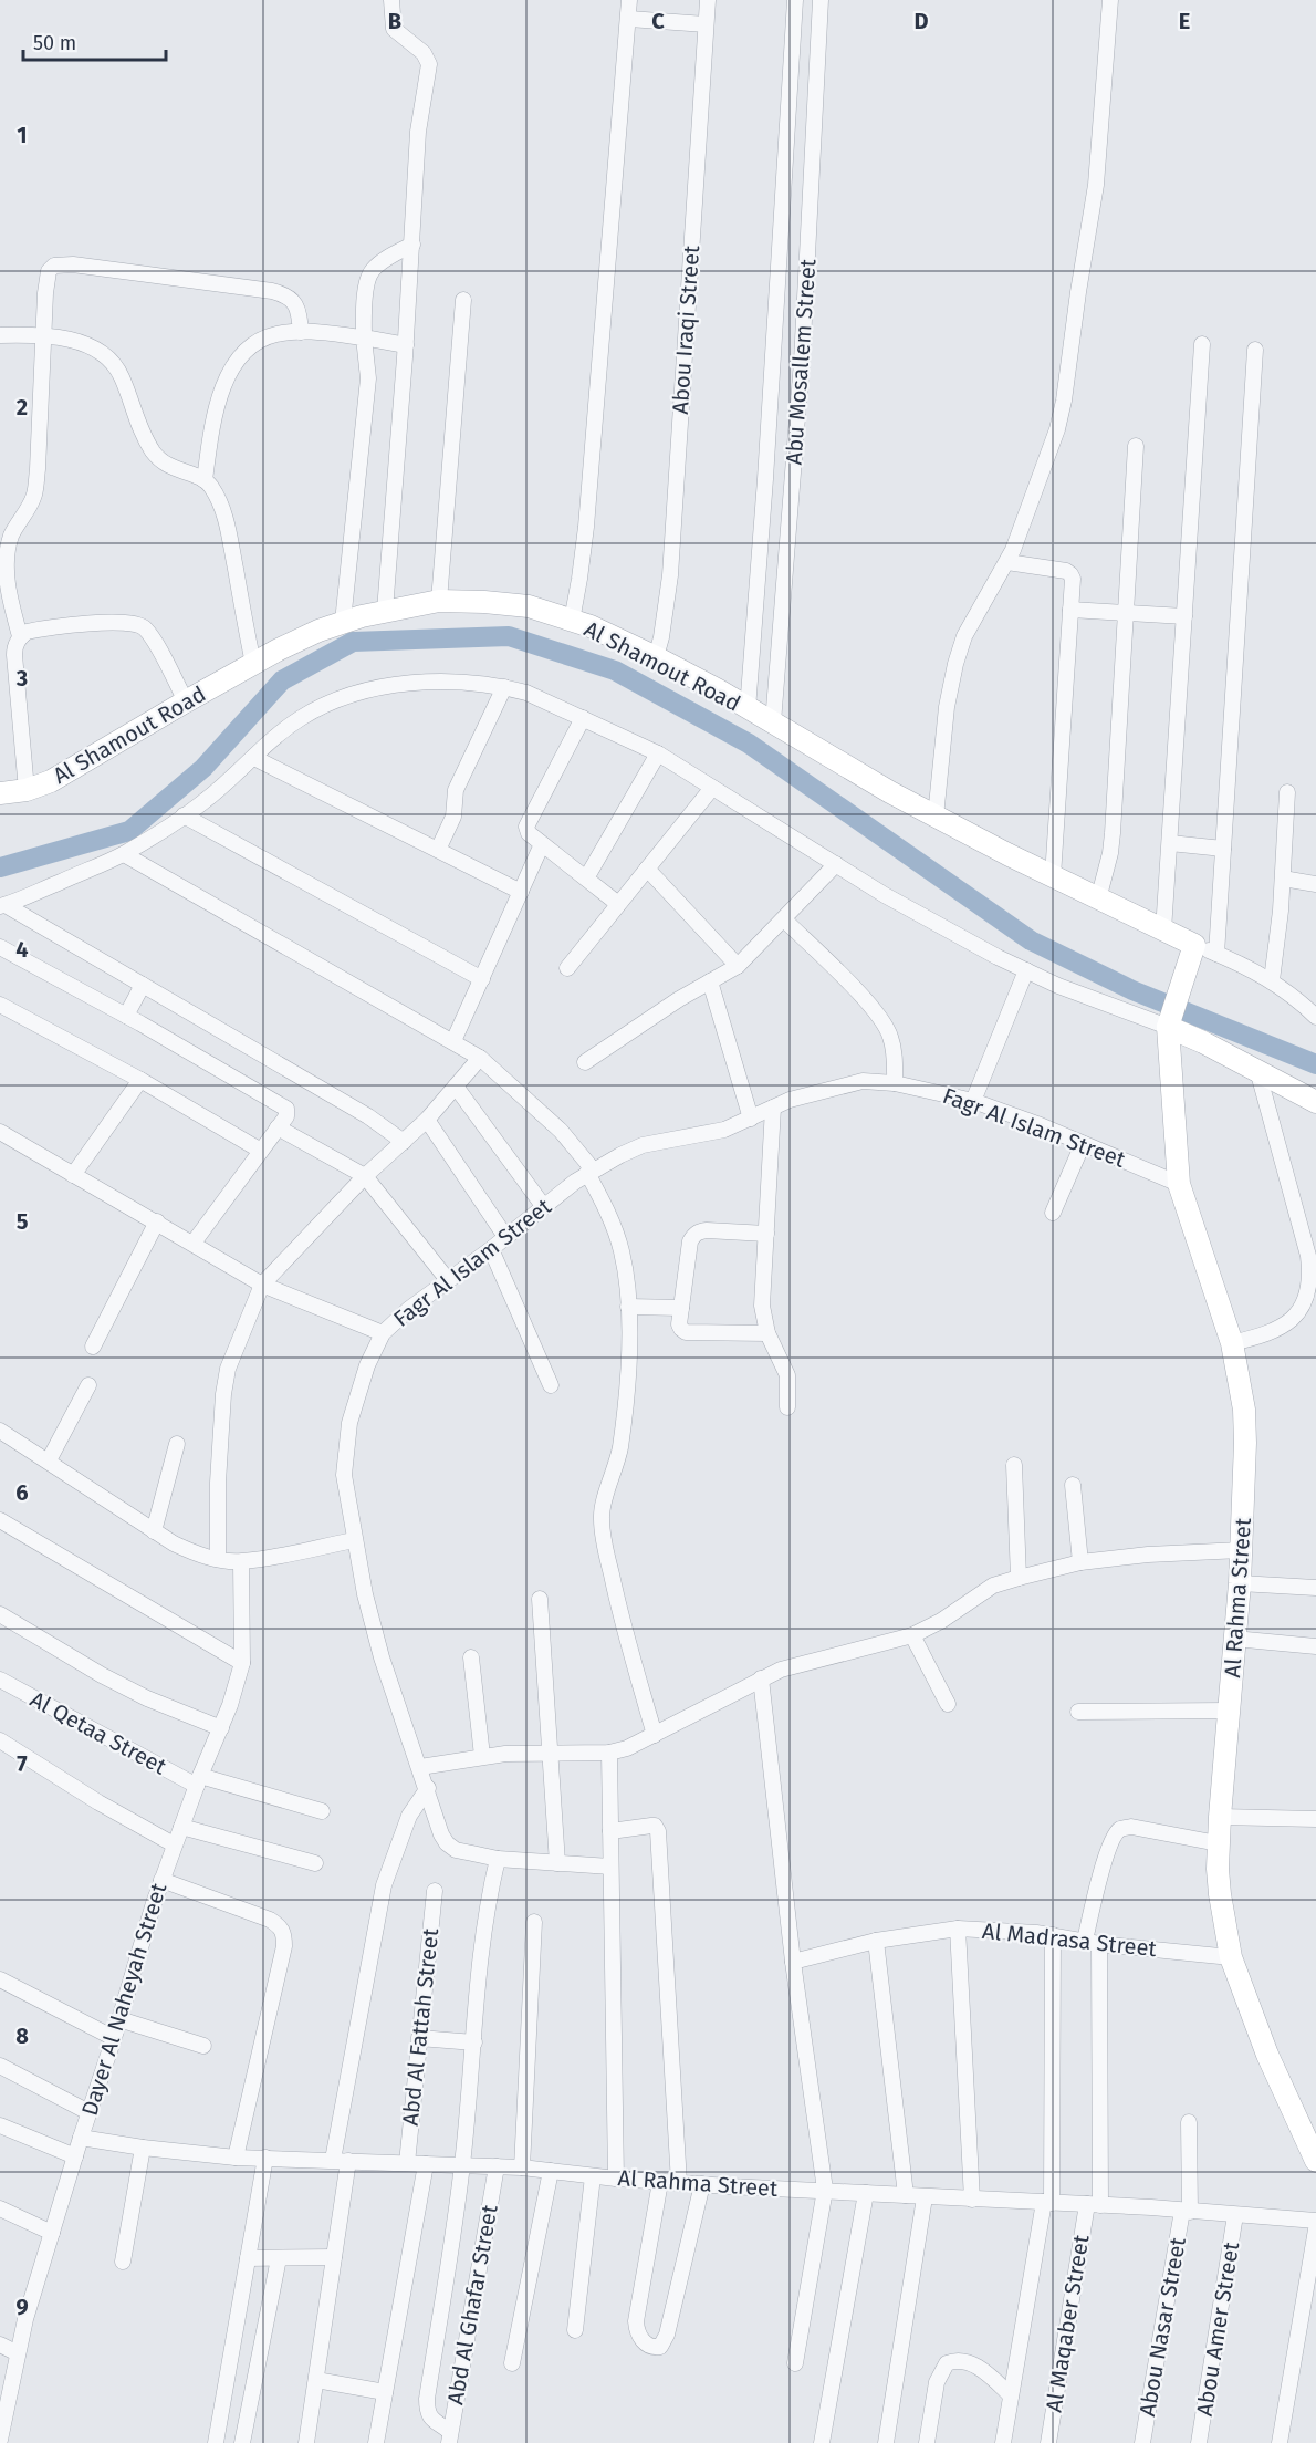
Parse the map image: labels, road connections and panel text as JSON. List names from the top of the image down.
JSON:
{
  "streets": {
    "street": [
      "Abou Iraqi Street",
      "Abu Mosallem Street",
      "Al Shamout Road",
      "Fagr Al Islam Street",
      "Al Rahma Street",
      "Al Qetaa Street",
      "Al Madrasa Street",
      "Dayer Al Naheyah Street",
      "Abd Al Fattah Street",
      "Abd Al Ghafar Street",
      "Al Maqaber Street",
      "Abou Nasar Street",
      "Abou Amer Street"
    ]
  },
  "crossings": [
    ["Abou Iraqi Street", "Al Shamout Road"],
    ["Abu Mosallem Street", "Al Shamout Road"],
    ["Fagr Al Islam Street", "Al Rahma Street"],
    ["Al Rahma Street", "Al Madrasa Street"],
    ["Al Rahma Street", "Dayer Al Naheyah Street"],
    ["Al Rahma Street", "Abd Al Fattah Street"],
    ["Al Rahma Street", "Abd Al Ghafar Street"],
    ["Al Rahma Street", "Al Maqaber Street"],
    ["Al Rahma Street", "Abou Nasar Street"],
    ["Al Rahma Street", "Abou Amer Street"],
    ["Al Qetaa Street", "Dayer Al Naheyah Street"],
    ["Al Madrasa Street", "Al Maqaber Street"]
  ],
  "scale_bar": "50 m",
  "grid": {
    "columns": [
      "B",
      "C",
      "D",
      "E"
    ],
    "rows": [
      "1",
      "2",
      "3",
      "4",
      "5",
      "6",
      "7",
      "8",
      "9"
    ]
  }
}
